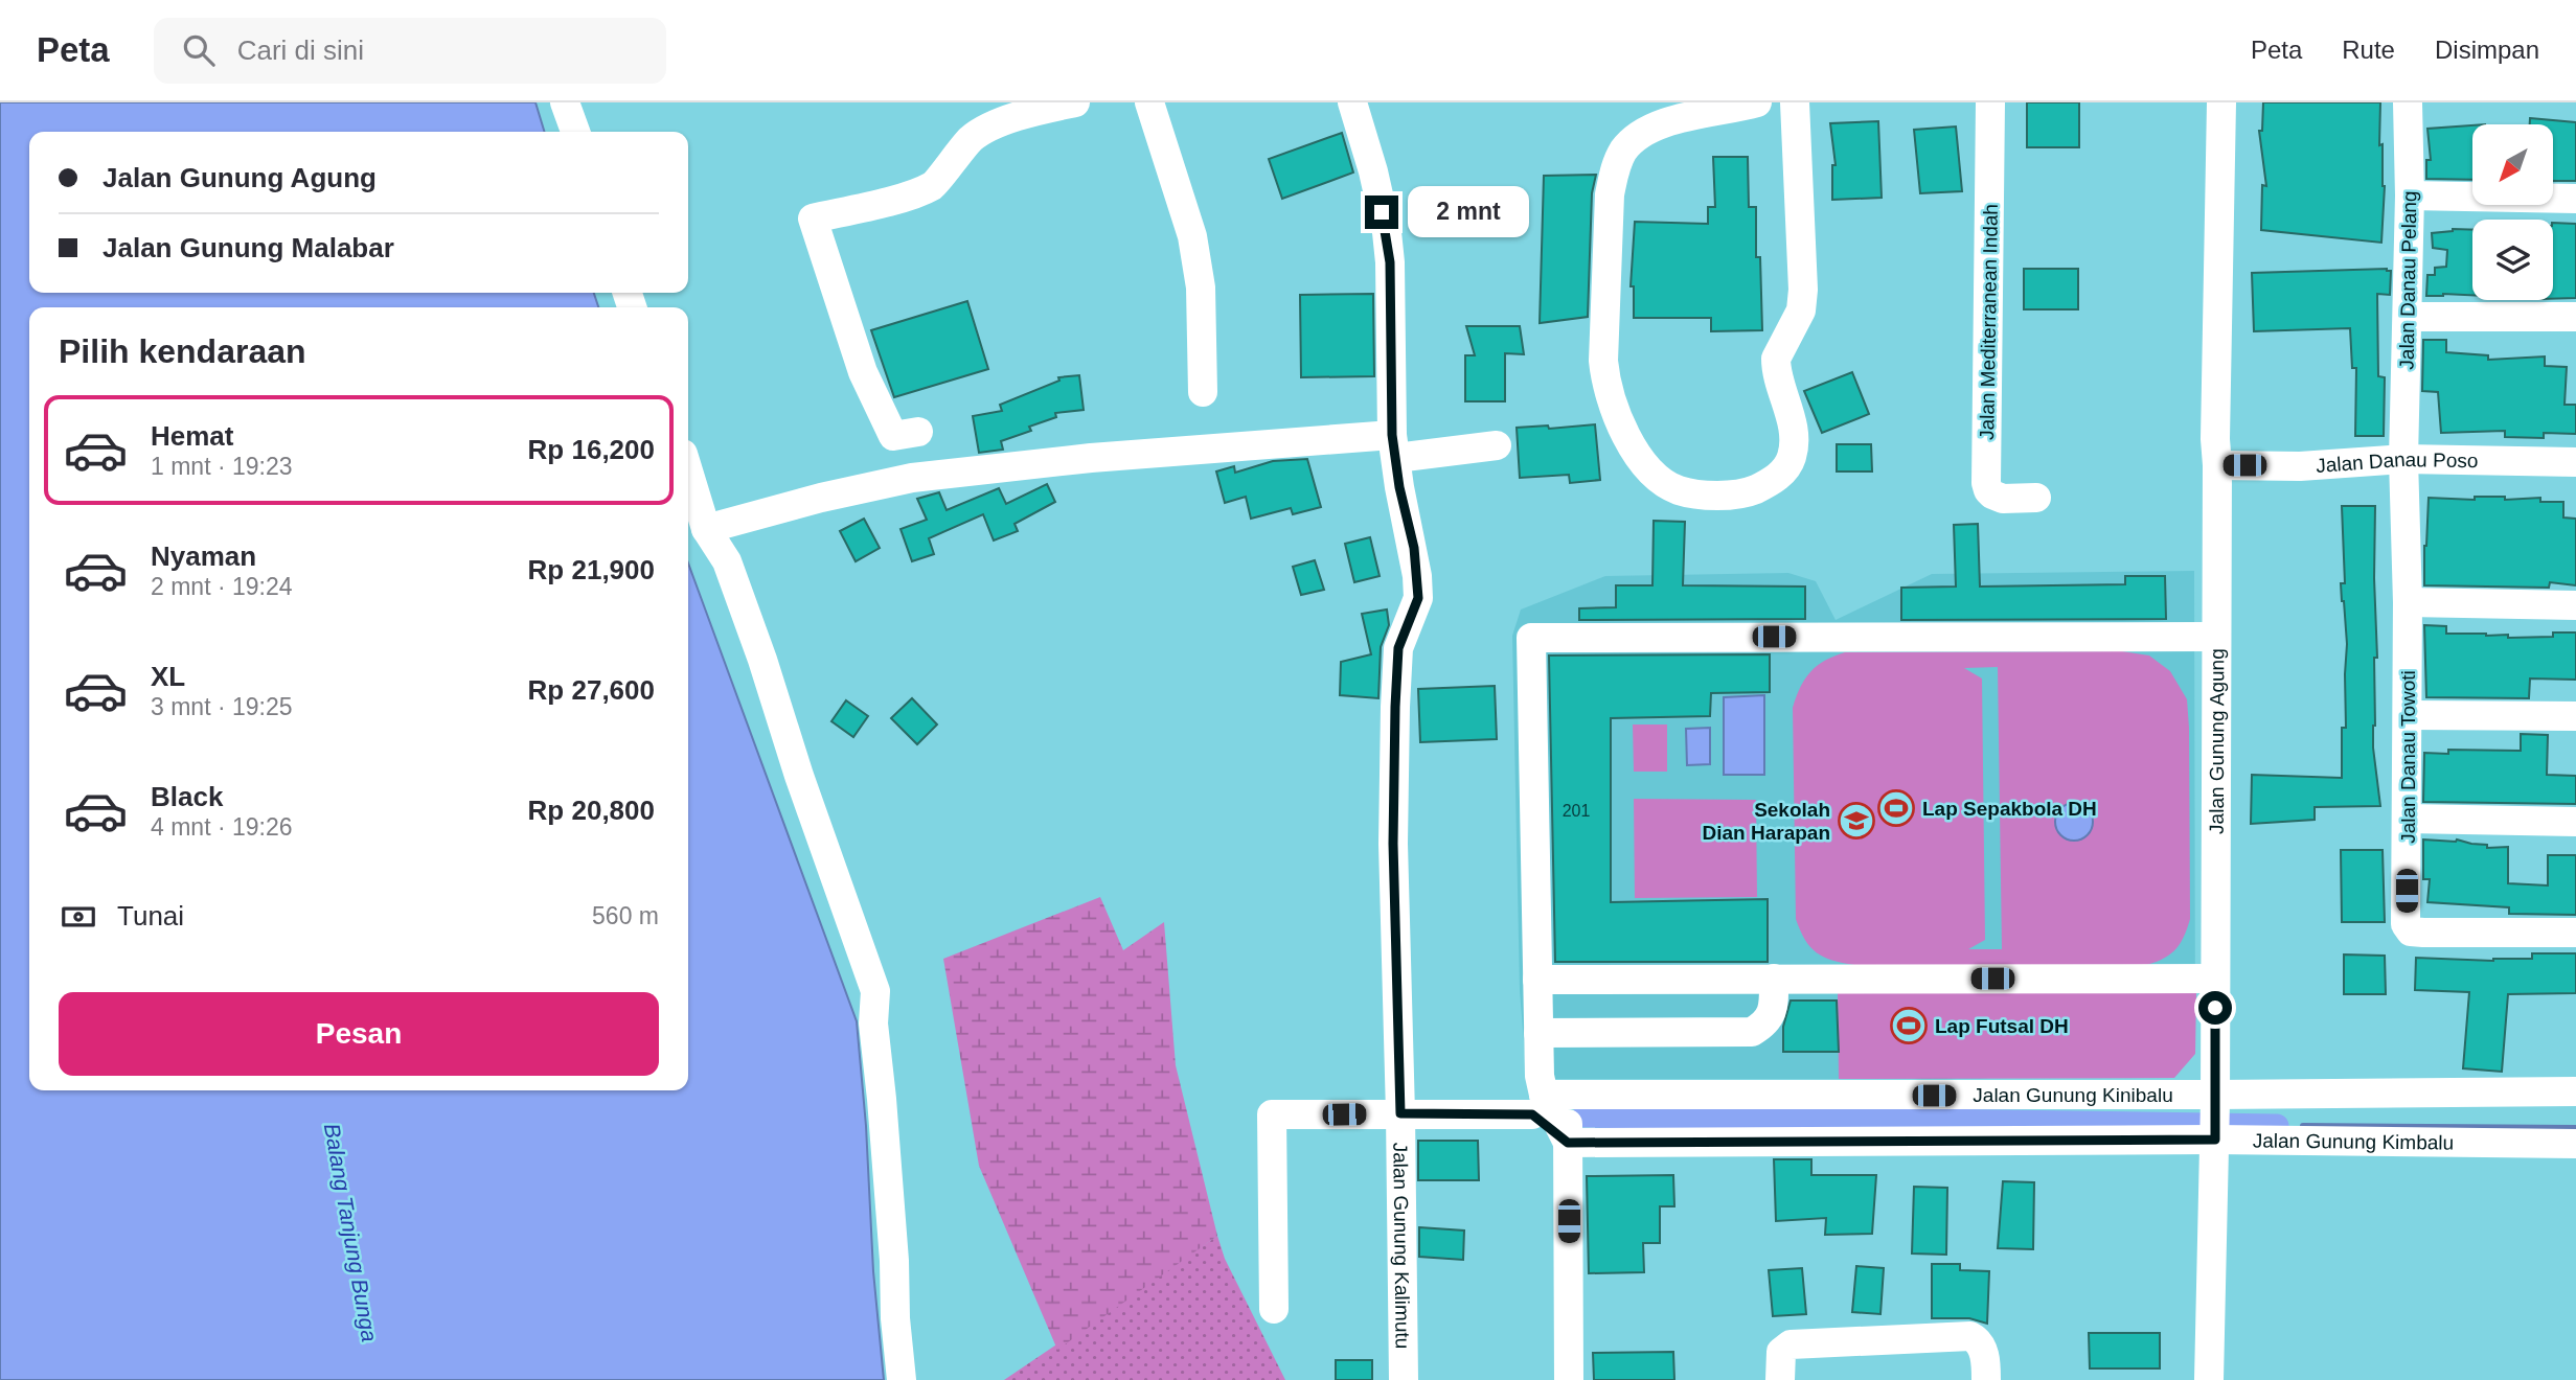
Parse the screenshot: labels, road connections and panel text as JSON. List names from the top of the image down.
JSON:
{
  "streets": {
    "street": [
      "Jalan Danau Pelang",
      "Jalan Mediterranean Indah",
      "Jalan Danau Poso",
      "Jalan Gunung Agung",
      "Jalan Danau Towoti",
      "Jalan Gunung Kinibalu",
      "Jalan Gunung Kimbalu",
      "Jalan Gunung Kalimutu"
    ]
  },
  "crossings": [
    ["Jalan Danau Pelang", "Jalan Danau Poso"],
    ["Jalan Danau Pelang", "Jalan Danau Towoti"],
    ["Jalan Danau Poso", "Jalan Gunung Agung"],
    ["Jalan Danau Poso", "Jalan Danau Towoti"],
    ["Jalan Gunung Agung", "Jalan Gunung Kinibalu"],
    ["Jalan Gunung Agung", "Jalan Gunung Kimbalu"],
    ["Jalan Gunung Kinibalu", "Jalan Gunung Kalimutu"]
  ],
  "water": ["Balang Tanjung Bunga"],
  "places": {
    "sports": ["Lap Sepakbola DH", "Lap Futsal DH"],
    "school or university": ["Sekolah Dian Harapan"]
  },
  "house_numbers": ["201"],
  "north": "bottom left",
  "page": {
    "header": "Peta",
    "search": "Cari di sini",
    "nav": ["Peta", "Rute", "Disimpan"],
    "banner": ["Jalan Gunung Agung", "Jalan Gunung Malabar"],
    "bubble": "2 mnt",
    "heading": "Pilih kendaraan",
    "list": [
      {
        "name": "Hemat",
        "note": "1 mnt · 19:23",
        "value": "Rp 16,200"
      },
      {
        "name": "Nyaman",
        "note": "2 mnt · 19:24",
        "value": "Rp 21,900"
      },
      {
        "name": "XL",
        "note": "3 mnt · 19:25",
        "value": "Rp 27,600"
      },
      {
        "name": "Black",
        "note": "4 mnt · 19:26",
        "value": "Rp 20,800"
      }
    ],
    "pay": ["Tunai", "560 m"],
    "buttons": "Pesan"
  }
}
